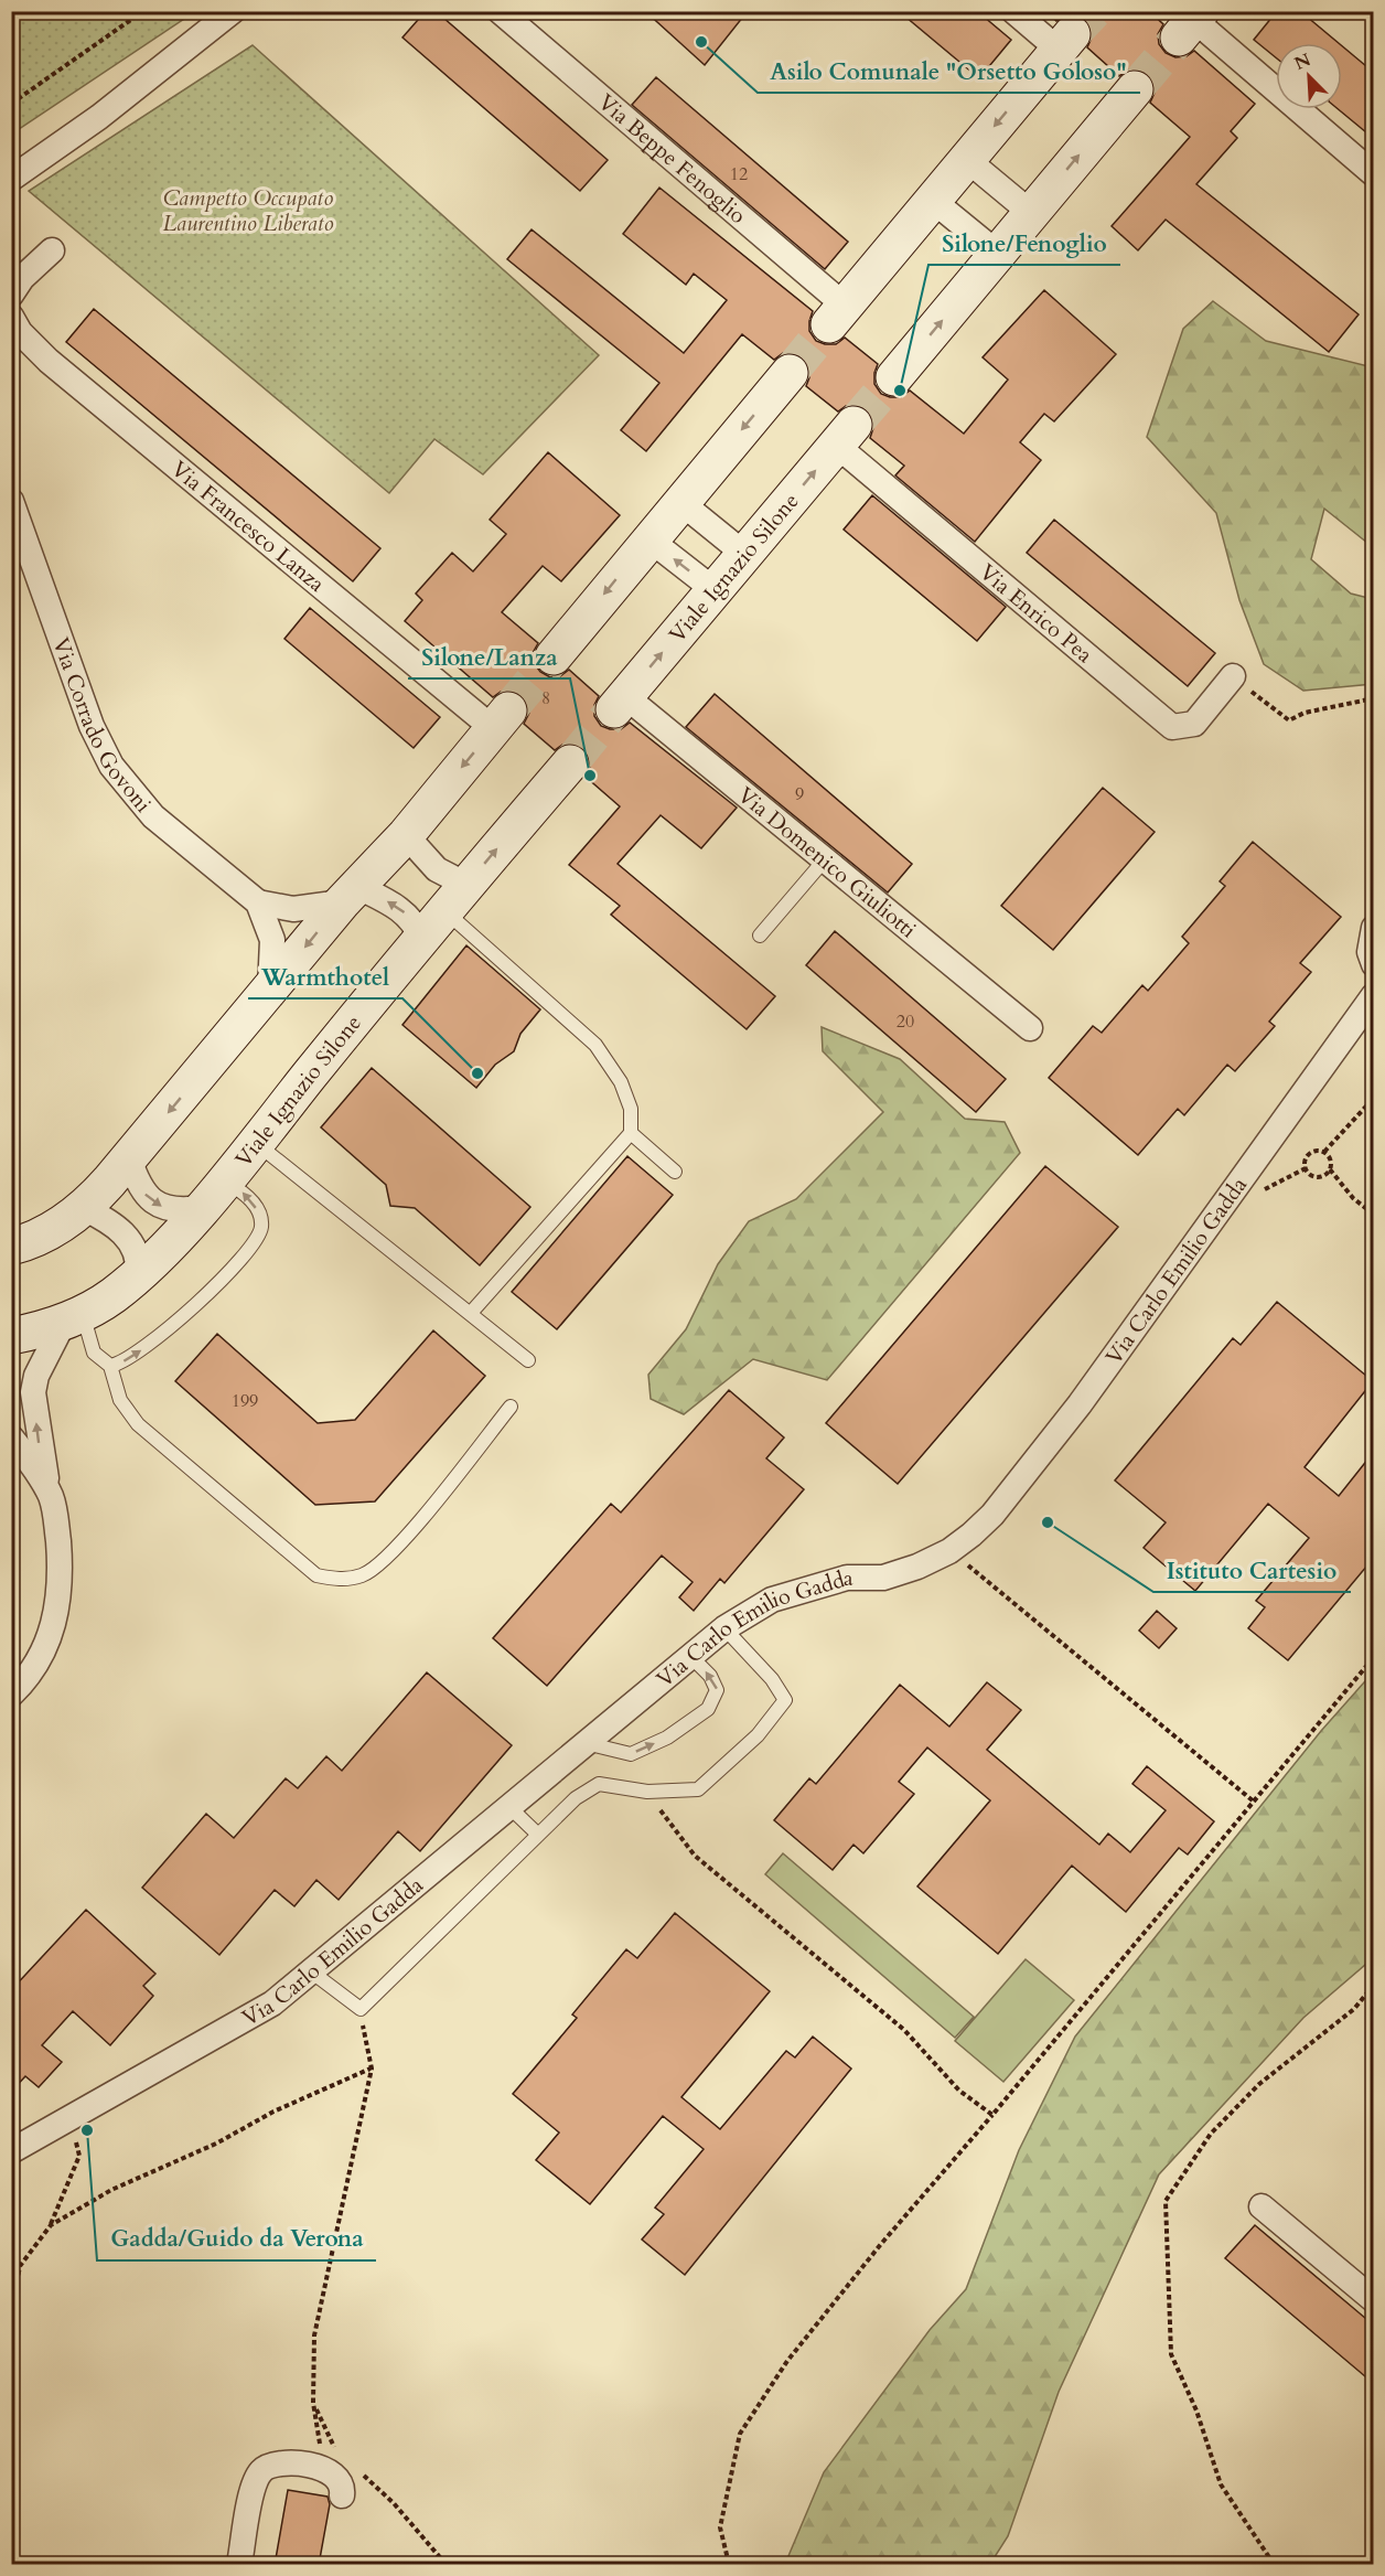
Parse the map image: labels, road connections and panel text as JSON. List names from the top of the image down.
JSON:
{
  "streets": {
    "street": [
      "Via Beppe Fenoglio",
      "Via Francesco Lanza",
      "Viale Ignazio Silone",
      "Via Enrico Pea",
      "Via Corrado Govoni",
      "Via Domenico Giuliotti",
      "Via Carlo Emilio Gadda"
    ]
  },
  "crossings": [
    ["Viale Ignazio Silone", "Via Enrico Pea"],
    ["Viale Ignazio Silone", "Via Domenico Giuliotti"]
  ],
  "parks": ["Campetto Occupato Laurentino Liberato"],
  "places": [
    "Asilo Comunale \"Orsetto Goloso\"",
    "Silone/Fenoglio",
    "Silone/Lanza",
    "Warmthotel",
    "Istituto Cartesio",
    "Gadda/Guido da Verona"
  ],
  "house_numbers": [
    "12",
    "8",
    "9",
    "20",
    "199"
  ],
  "north": "top left"
}
